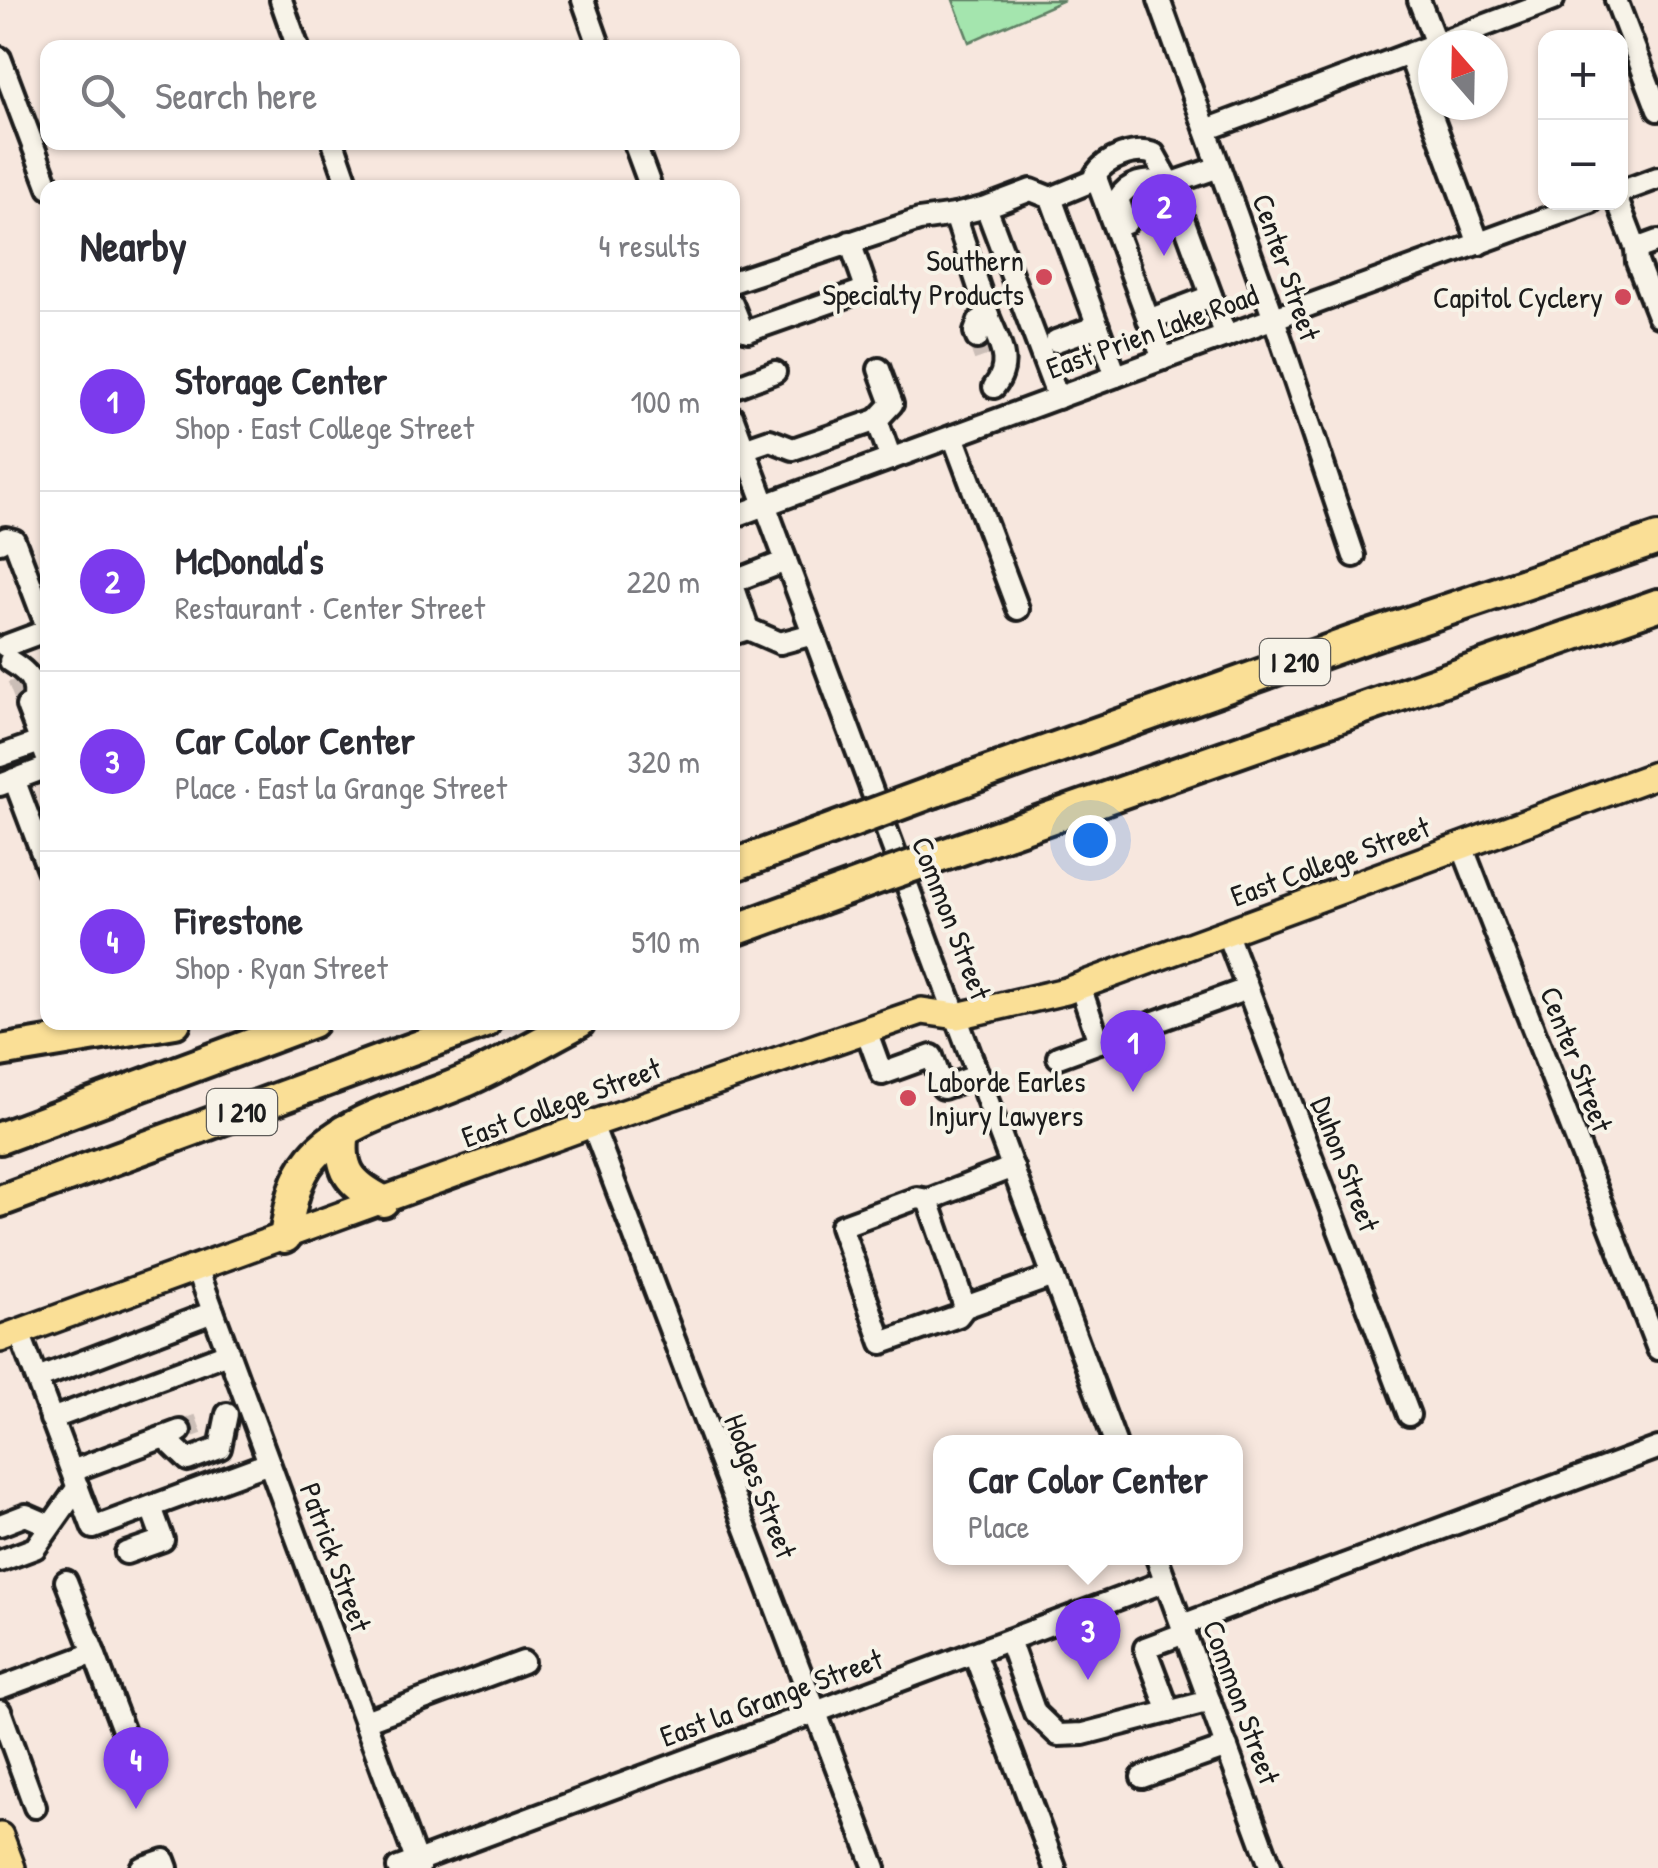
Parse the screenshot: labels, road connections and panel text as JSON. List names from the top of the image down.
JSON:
{
  "streets": {
    "highway": ["I 210"],
    "main road": ["East College Street"],
    "street": [
      "Center Street",
      "East Prien Lake Road",
      "Common Street",
      "Duhon Street",
      "Hodges Street",
      "Patrick Street",
      "East la Grange Street"
    ]
  },
  "crossings": [
    ["Center Street", "East Prien Lake Road"],
    ["Center Street", "East College Street"],
    ["East Prien Lake Road", "Common Street"],
    ["East College Street", "Common Street"],
    ["East College Street", "Duhon Street"],
    ["East College Street", "Hodges Street"],
    ["East College Street", "Patrick Street"],
    ["Common Street", "East la Grange Street"],
    ["Hodges Street", "East la Grange Street"],
    ["Patrick Street", "East la Grange Street"]
  ],
  "places": ["Southern Specialty Products", "Capitol Cyclery", "Laborde Earles Injury Lawyers"],
  "north": "top",
  "page": {
    "map_buttons": ["+", "−"],
    "search": "Search here",
    "pins": [
      "2",
      "1",
      "3",
      "4"
    ],
    "heading": ["Nearby", "4 results"],
    "list": [
      {
        "mark": "1",
        "name": "Storage Center",
        "note": "Shop · East College Street",
        "value": "100 m"
      },
      {
        "mark": "2",
        "name": "McDonald's",
        "note": "Restaurant · Center Street",
        "value": "220 m"
      },
      {
        "mark": "3",
        "name": "Car Color Center",
        "note": "Place · East la Grange Street",
        "value": "320 m"
      },
      {
        "mark": "4",
        "name": "Firestone",
        "note": "Shop · Ryan Street",
        "value": "510 m"
      }
    ],
    "popup": ["Car Color Center", "Place"]
  }
}
